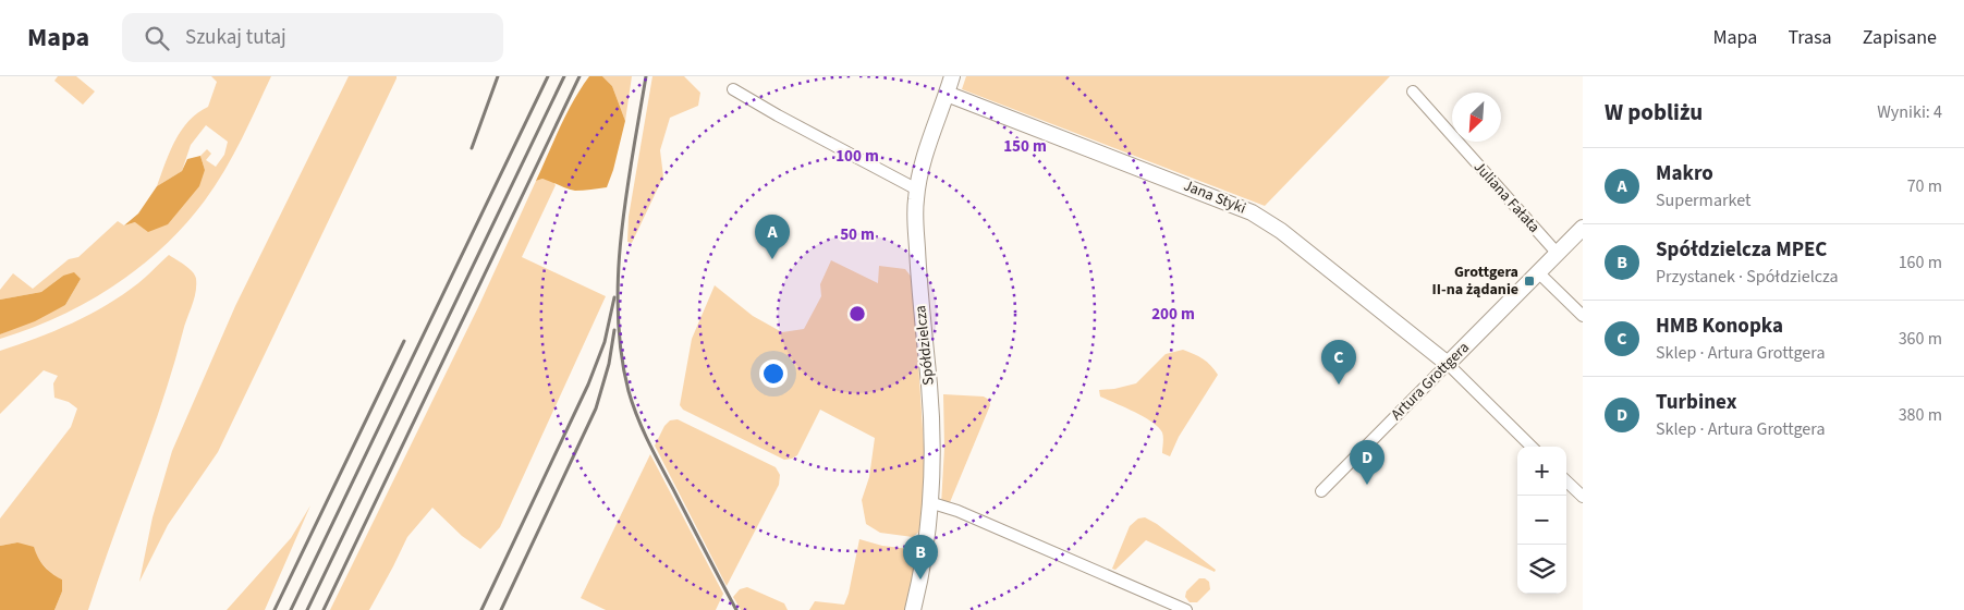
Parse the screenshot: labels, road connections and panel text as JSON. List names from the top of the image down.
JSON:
{
  "streets": {
    "street": [
      "Jana Styki",
      "Juliana Fałata",
      "Spółdzielcza",
      "Artura Grottgera"
    ]
  },
  "crossings": [
    ["Jana Styki", "Spółdzielcza"],
    ["Jana Styki", "Artura Grottgera"],
    ["Juliana Fałata", "Artura Grottgera"]
  ],
  "places": {
    "transit": ["Grottgera II-na żądanie"]
  },
  "north": "bottom left",
  "page": {
    "header": "Mapa",
    "search": "Szukaj tutaj",
    "nav": ["Mapa", "Trasa", "Zapisane"],
    "heading": ["W pobliżu", "Wyniki: 4"],
    "list": [
      {
        "mark": "A",
        "name": "Makro",
        "note": "Supermarket",
        "value": "70 m"
      },
      {
        "mark": "B",
        "name": "Spółdzielcza MPEC",
        "note": "Przystanek · Spółdzielcza",
        "value": "160 m"
      },
      {
        "mark": "C",
        "name": "HMB Konopka",
        "note": "Sklep · Artura Grottgera",
        "value": "360 m"
      },
      {
        "mark": "D",
        "name": "Turbinex",
        "note": "Sklep · Artura Grottgera",
        "value": "380 m"
      }
    ],
    "pins": [
      "A",
      "C",
      "D",
      "B"
    ],
    "map_buttons": ["+", "−"]
  },
  "rings": [
    "150 m",
    "100 m",
    "50 m",
    "200 m"
  ]
}
